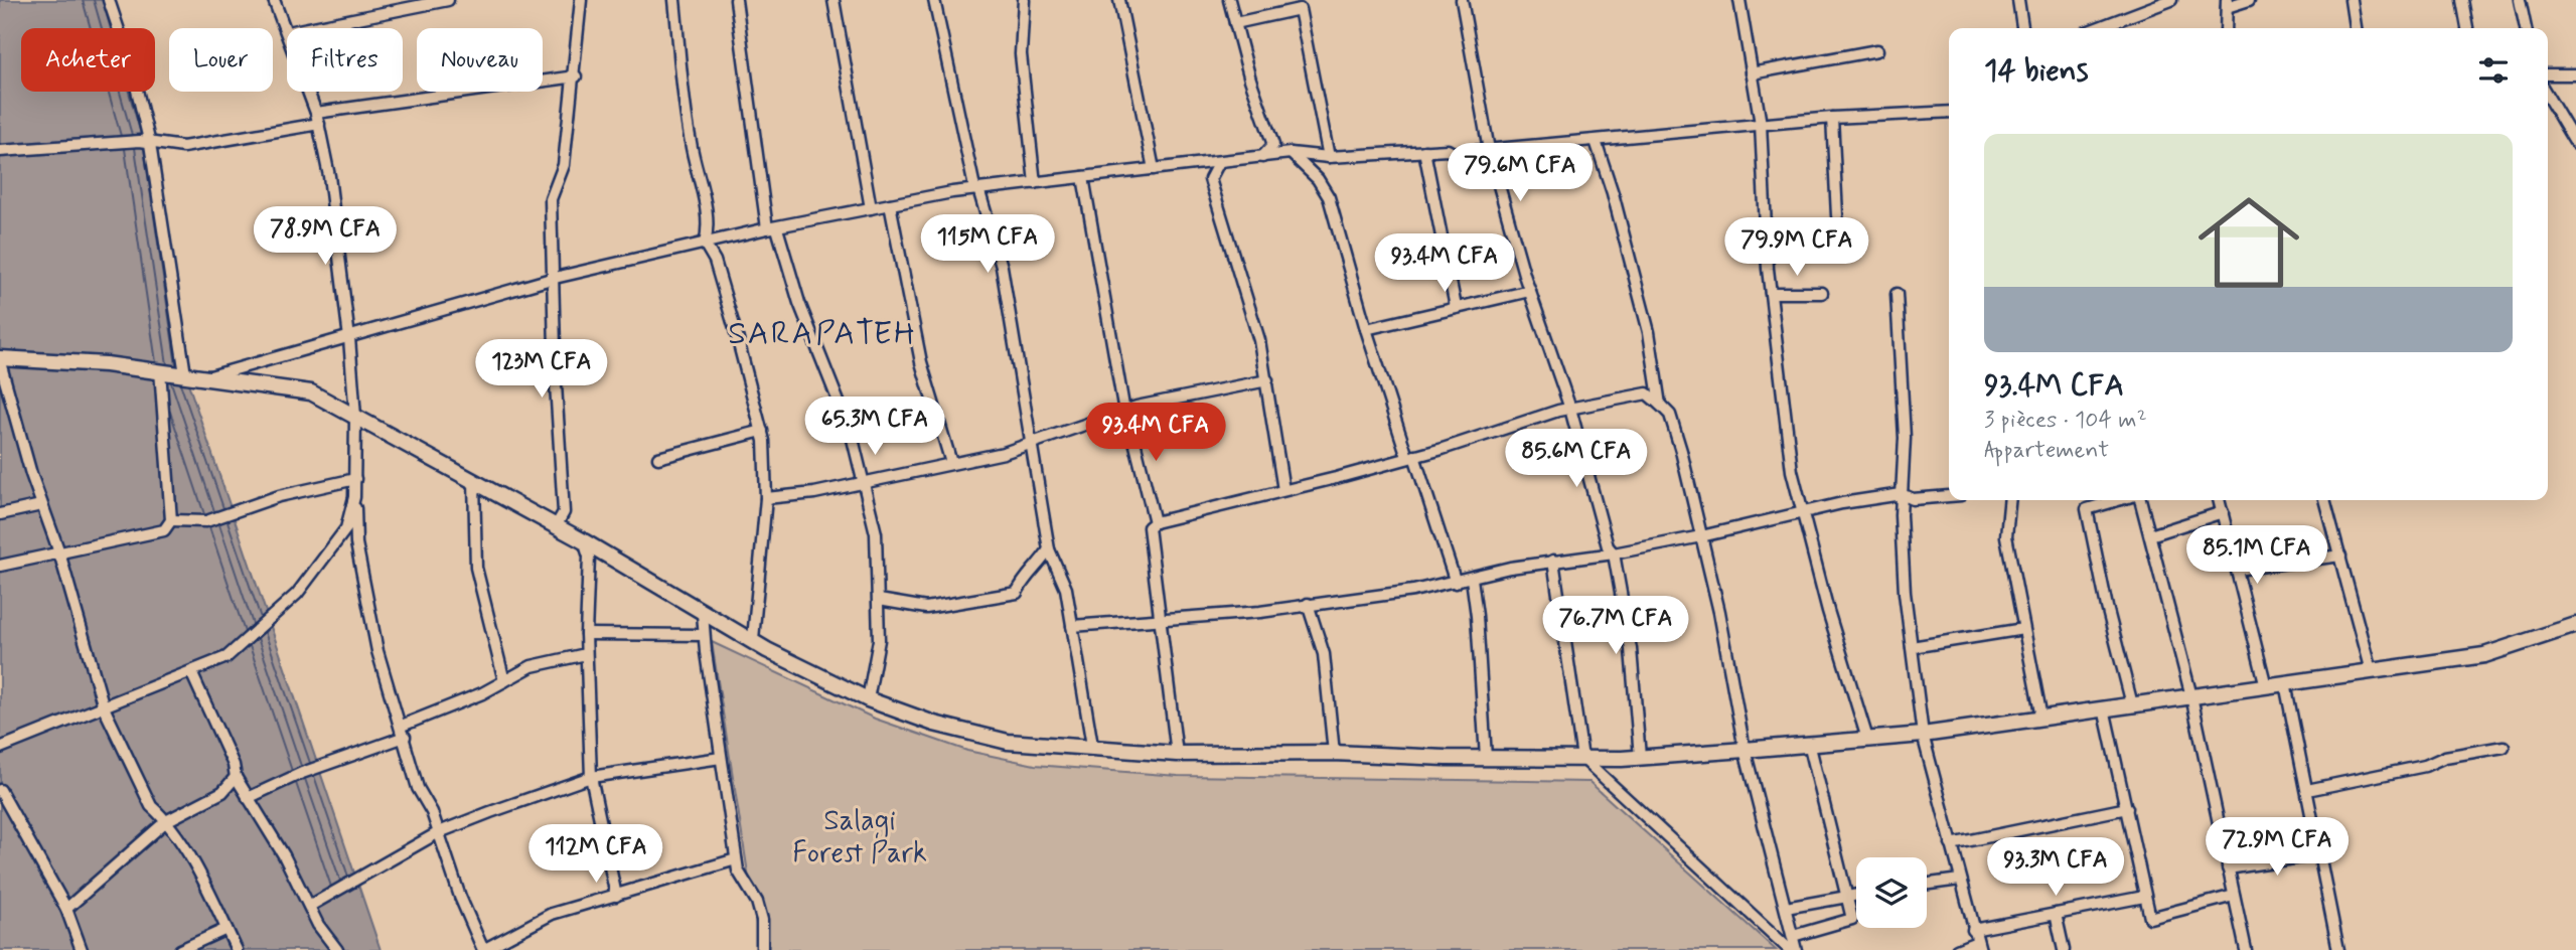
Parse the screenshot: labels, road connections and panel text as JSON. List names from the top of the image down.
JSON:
{
  "districts": ["SARAPATEH"],
  "parks": ["Salagi Forest Park"],
  "page": {
    "chip": [
      "Acheter",
      "Louer",
      "Filtres",
      "Nouveau"
    ],
    "heading": "14 biens",
    "list": [
      {
        "name": "93.4M CFA",
        "note": "3 pièces · 104 m² · Appartement"
      }
    ],
    "price": [
      "79.6M CFA",
      "78.9M CFA",
      "115M CFA",
      "79.9M CFA",
      "93.4M CFA",
      "123M CFA",
      "65.3M CFA",
      "93.4M CFA",
      "85.6M CFA",
      "85.1M CFA",
      "76.7M CFA",
      "72.9M CFA",
      "112M CFA",
      "93.3M CFA"
    ]
  }
}
